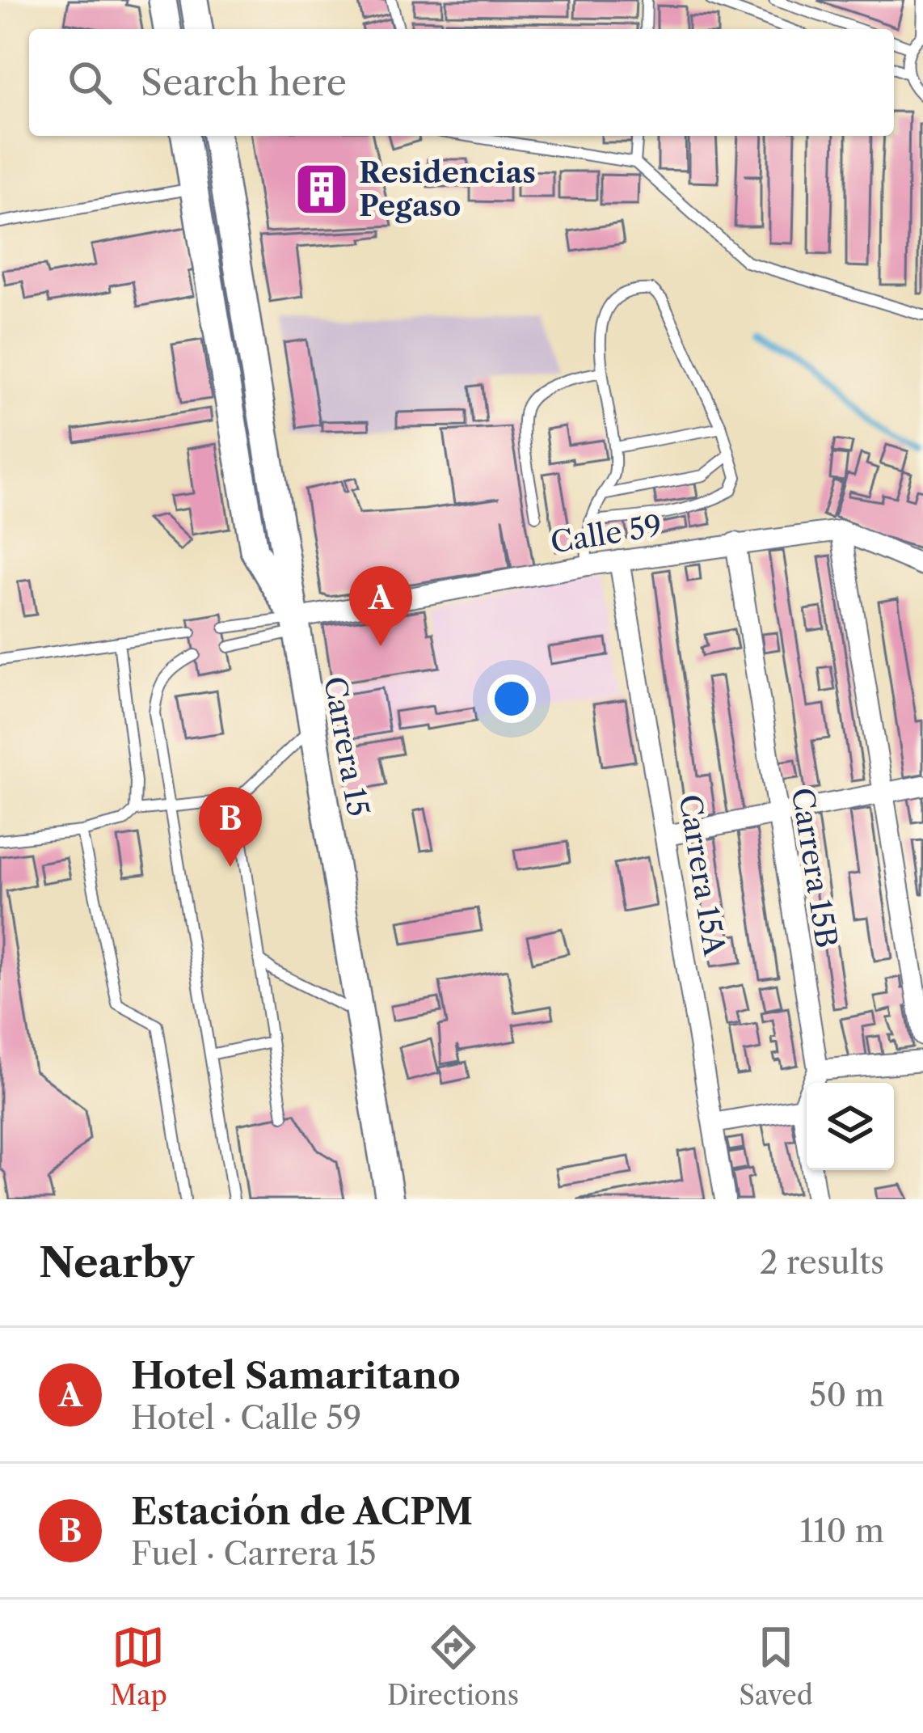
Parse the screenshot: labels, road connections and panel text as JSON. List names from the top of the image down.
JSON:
{
  "streets": {
    "main road": ["Carrera 15"],
    "street": ["Calle 59", "Carrera 15B", "Carrera 15A"]
  },
  "crossings": [
    ["Calle 59", "Carrera 15"],
    ["Calle 59", "Carrera 15B"],
    ["Calle 59", "Carrera 15A"]
  ],
  "places": {
    "building": ["Residencias Pegaso"]
  },
  "page": {
    "search": "Search here",
    "pins": ["A", "B"],
    "heading": ["Nearby", "2 results"],
    "list": [
      {
        "mark": "A",
        "name": "Hotel Samaritano",
        "note": "Hotel · Calle 59",
        "value": "50 m"
      },
      {
        "mark": "B",
        "name": "Estación de ACPM",
        "note": "Fuel · Carrera 15",
        "value": "110 m"
      }
    ],
    "nav": ["Map", "Directions", "Saved"]
  }
}
